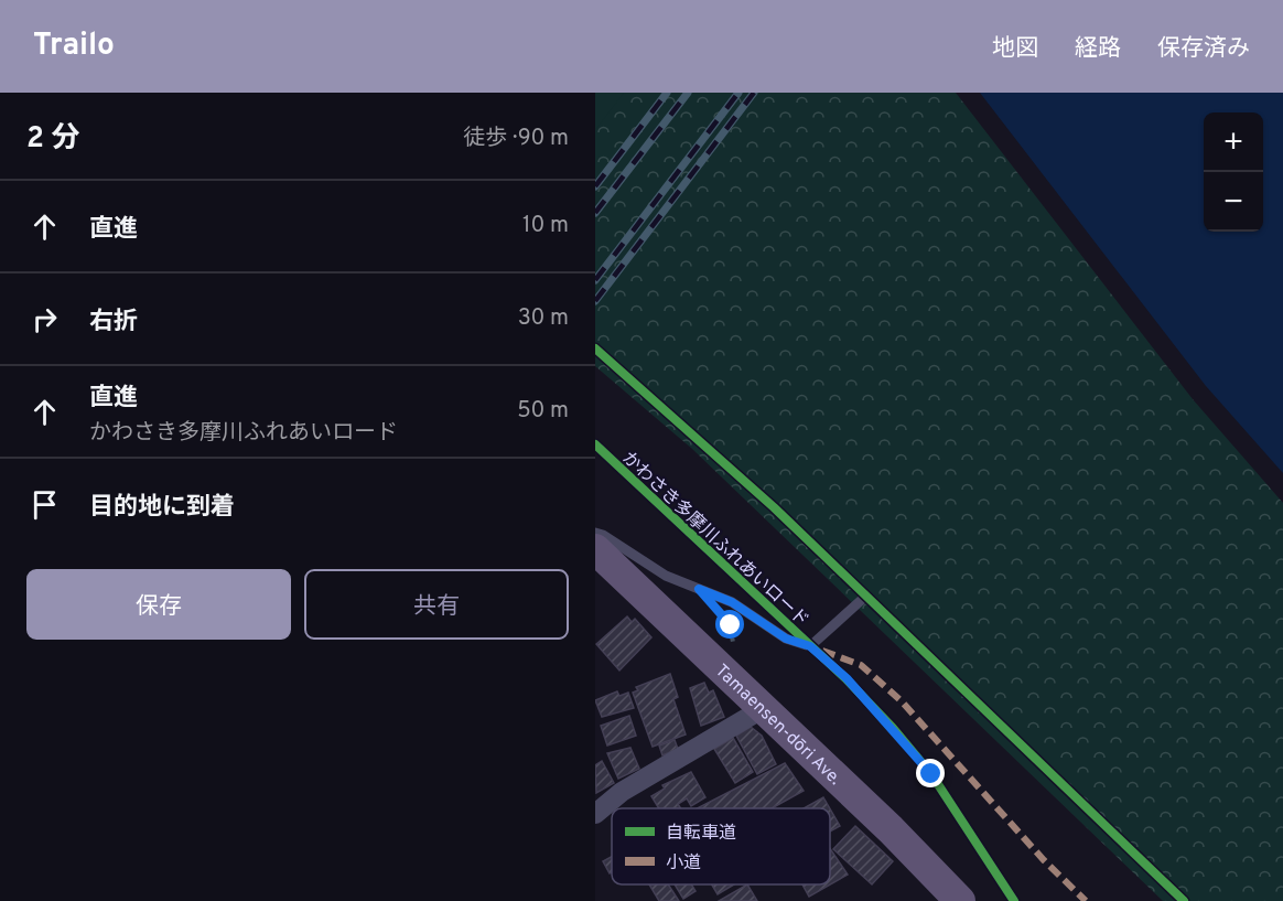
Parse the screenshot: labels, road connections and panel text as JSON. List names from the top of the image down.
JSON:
{
  "streets": {
    "main road": ["Tamaensen-dōri Ave."],
    "cycle path": ["かわさき多摩川ふれあいロード"]
  },
  "legend": ["自転車道", "小道"],
  "page": {
    "header": "Trailo",
    "nav": ["地図", "経路", "保存済み"],
    "heading": ["2 分", "徒歩 · 90 m"],
    "map_buttons": ["+", "−"],
    "list": [
      ["直進", "10 m"],
      ["右折", "30 m"],
      ["直進", "かわさき多摩川ふれあいロード", "50 m"],
      "目的地に到着"
    ],
    "buttons": ["保存", "共有"]
  }
}
